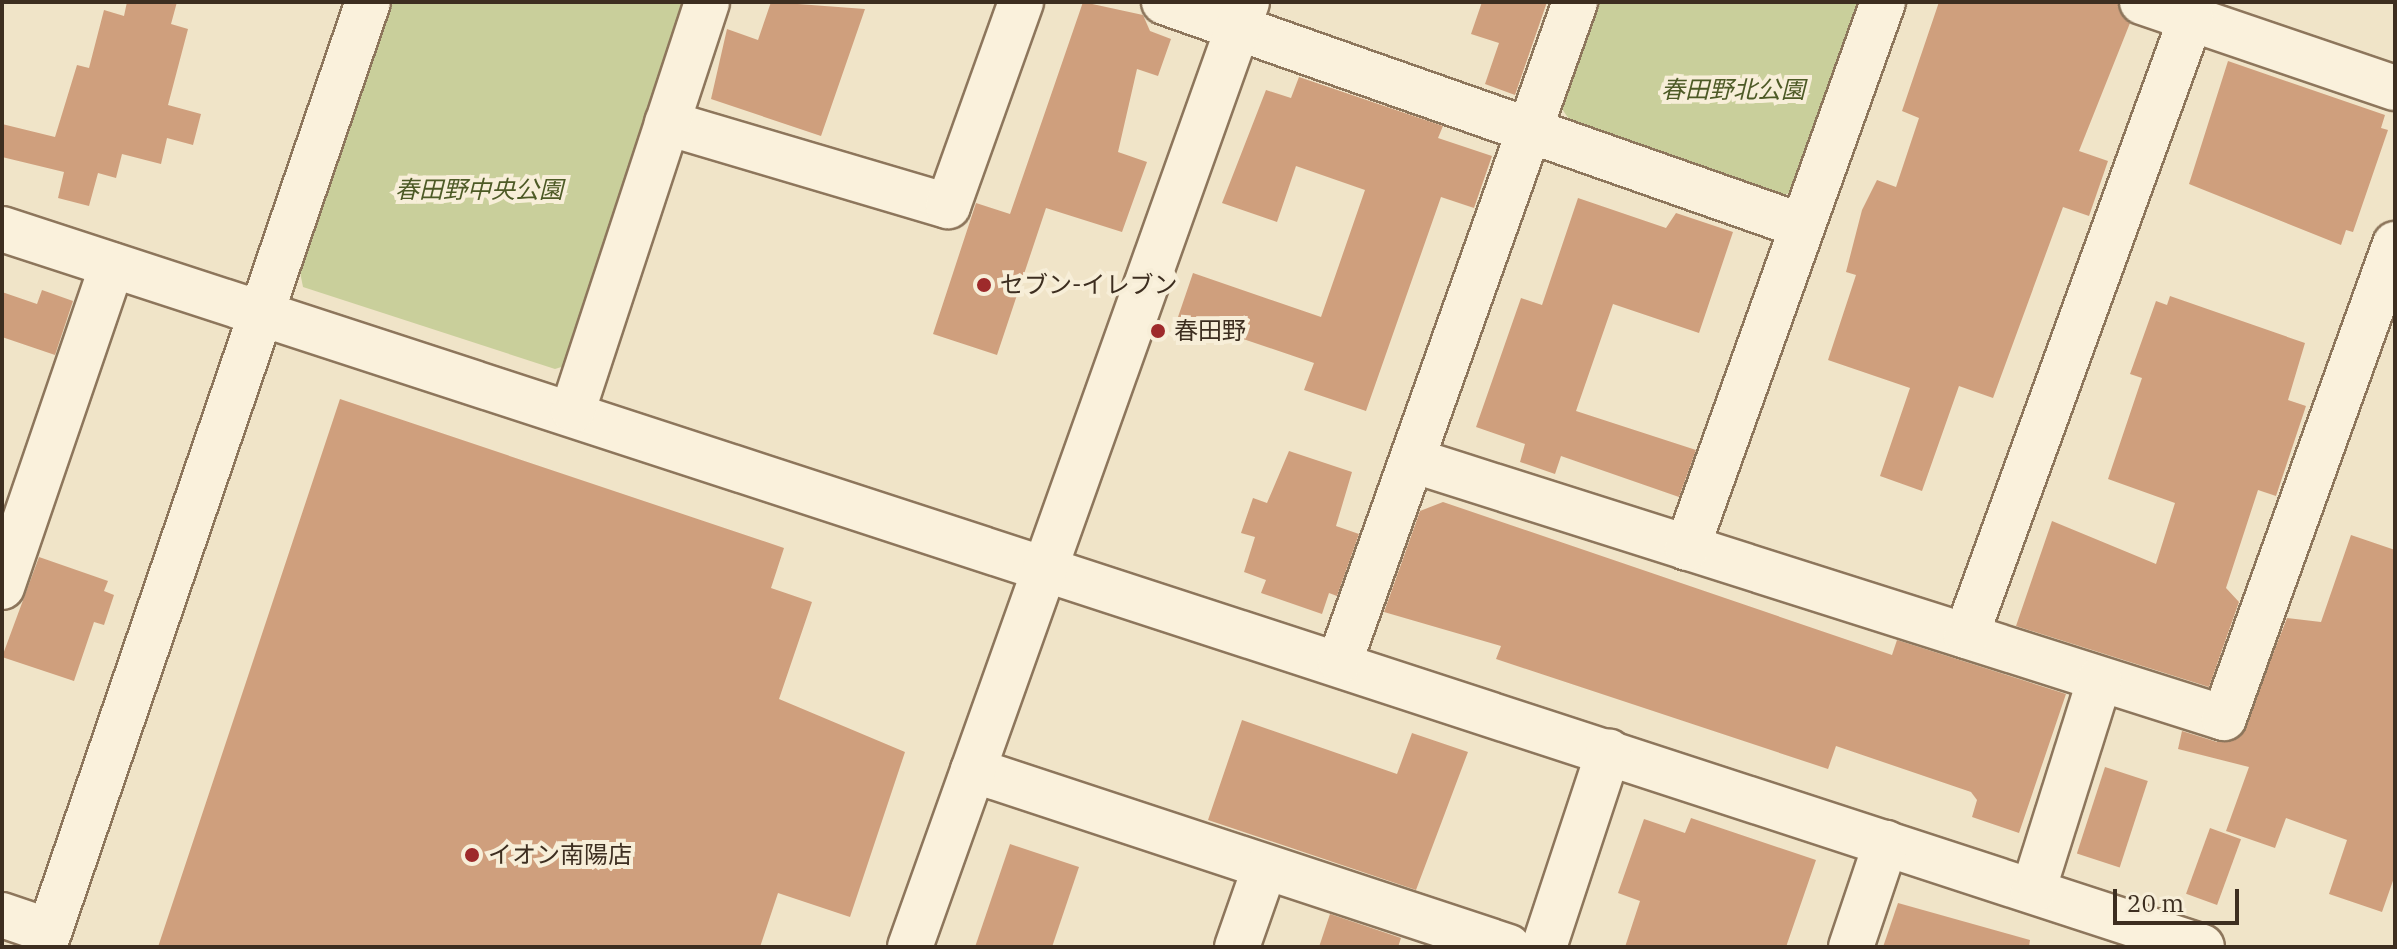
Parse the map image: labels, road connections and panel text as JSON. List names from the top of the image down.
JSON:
{
  "parks": ["春田野北公園", "春田野中央公園"],
  "places": ["セブン-イレブン", "春田野", "イオン南陽店"],
  "scale_bar": "20 m"
}
